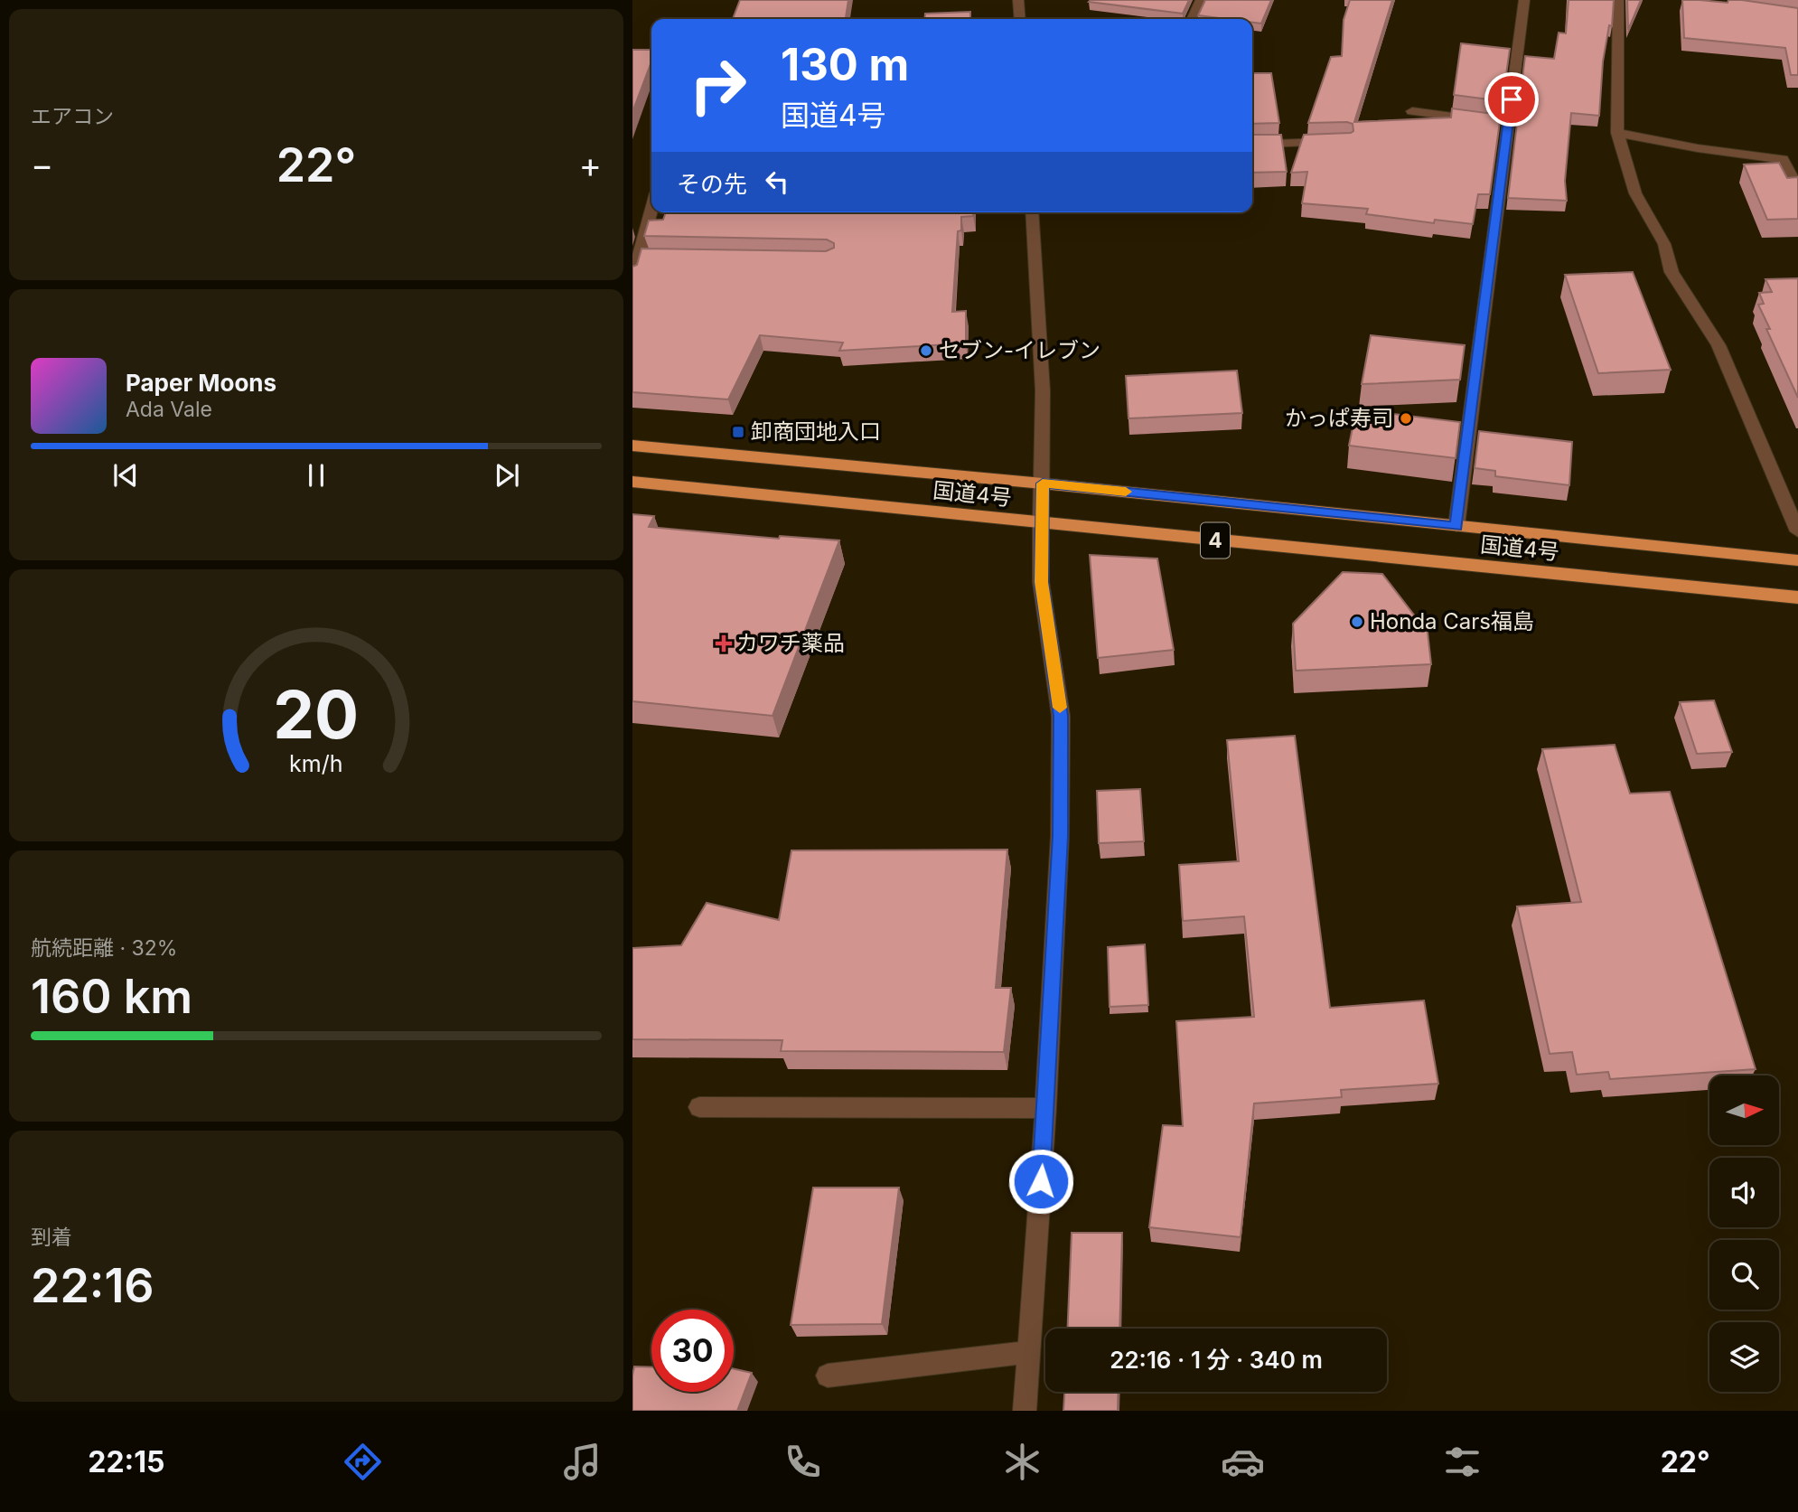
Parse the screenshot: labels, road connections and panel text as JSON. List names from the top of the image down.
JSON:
{
  "streets": {
    "highway": ["国道4号", "4"]
  },
  "places": {
    "other": ["セブン-イレブン", "かっぱ寿司", "Honda Cars福島"],
    "transit": ["卸商団地入口"],
    "health": ["カワチ薬品"]
  },
  "north": "right",
  "page": {
    "tile": [
      "エアコン",
      ["航続距離 · 32%", "160 km"],
      ["到着", "22:16"]
    ],
    "turn": ["130 m", "国道4号"],
    "heat": ["−", "22°", "+"],
    "then": "その先",
    "song": ["Paper Moons", "Ada Vale"],
    "limit": "30",
    "trip": "22:16 · 1 分 · 340 m",
    "tabs": ["22:15", "22°"],
    "gauge": ["20", "km/h"]
  }
}
